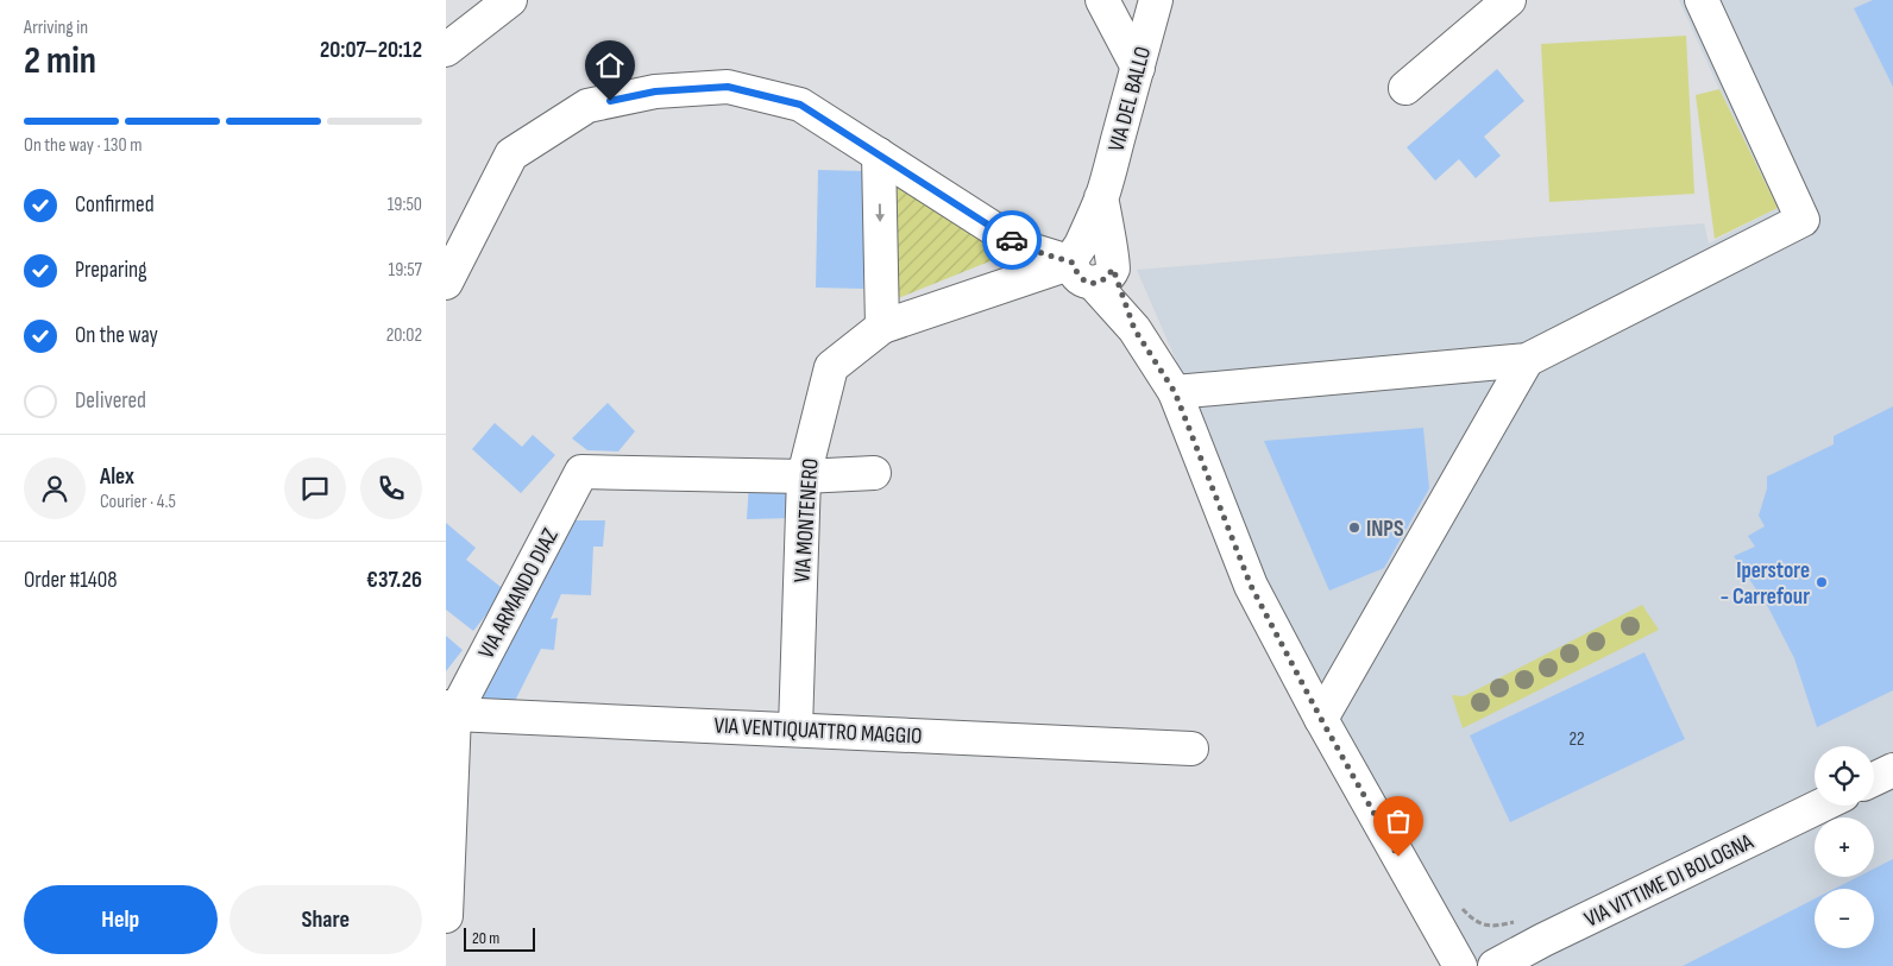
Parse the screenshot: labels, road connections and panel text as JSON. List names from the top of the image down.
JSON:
{
  "streets": {
    "street": [
      "VIA DEL BALLO",
      "VIA MONTENERO",
      "VIA ARMANDO DIAZ",
      "VIA VENTIQUATTRO MAGGIO",
      "VIA VITTIME DI BOLOGNA"
    ]
  },
  "crossings": [
    ["VIA DEL BALLO", "VIA MONTENERO"],
    ["VIA MONTENERO", "VIA ARMANDO DIAZ"],
    ["VIA MONTENERO", "VIA VENTIQUATTRO MAGGIO"],
    ["VIA ARMANDO DIAZ", "VIA VENTIQUATTRO MAGGIO"]
  ],
  "places": ["INPS", "Iperstore - Carrefour"],
  "house_numbers": ["22"],
  "scale_bar": "20 m",
  "page": {
    "heading": ["2 min", "Arriving in", "20:07–20:12"],
    "panel": [
      "Alex",
      "Courier · 4.5",
      "Order #1408",
      "€37.26"
    ],
    "bar": "On the way · 130 m",
    "list": [
      ["Confirmed", "19:50"],
      ["Preparing", "19:57"],
      ["On the way", "20:02"],
      "Delivered"
    ],
    "map_buttons": ["+", "−"],
    "buttons": ["Help", "Share"],
    "scale": "20 m"
  }
}
